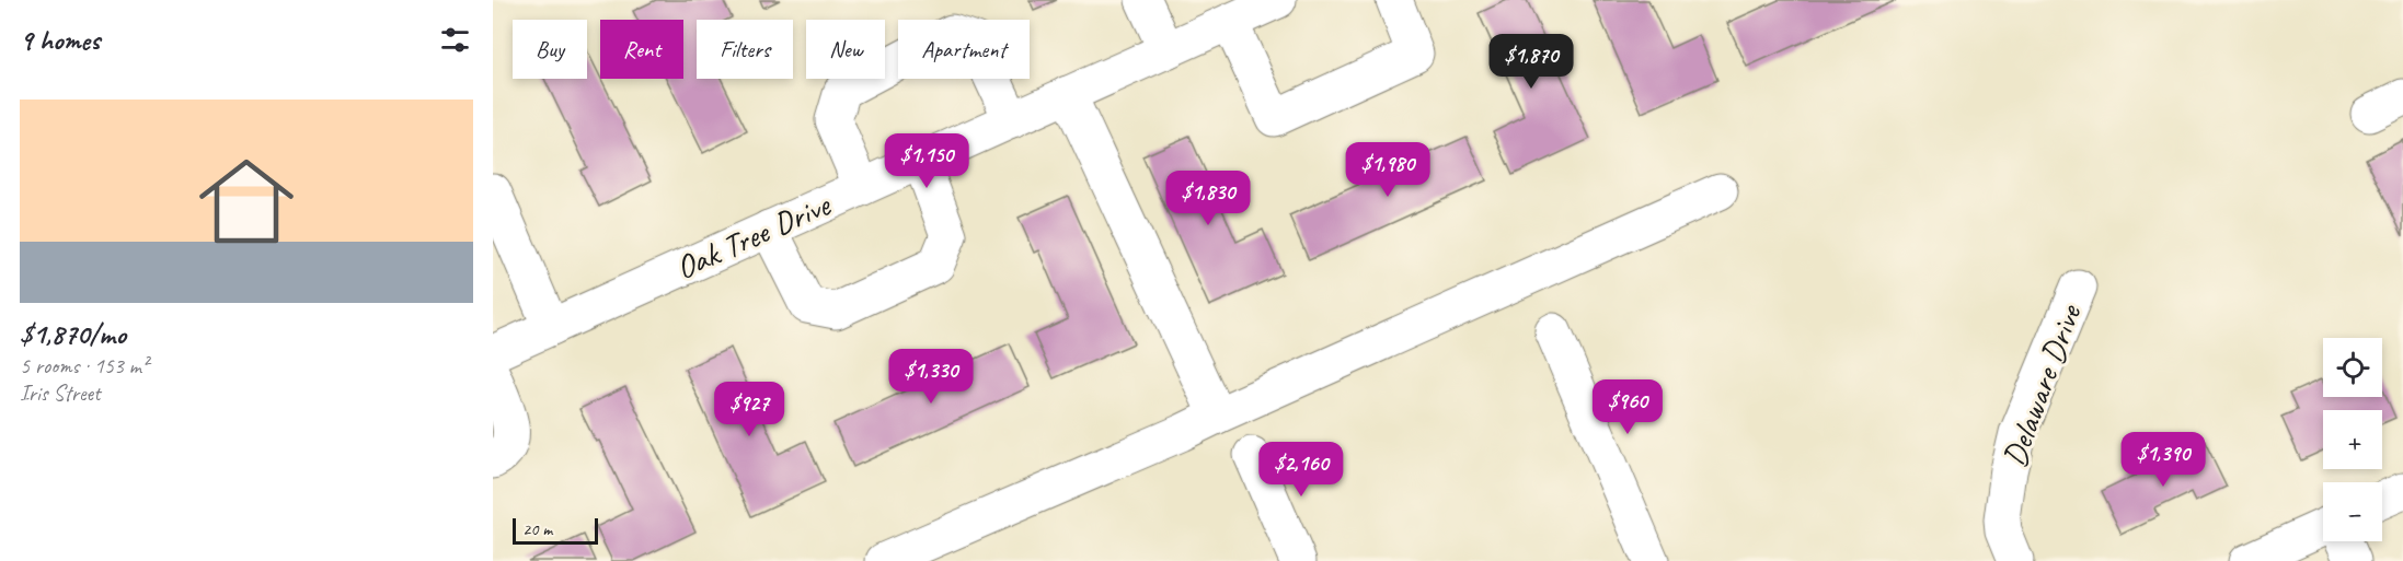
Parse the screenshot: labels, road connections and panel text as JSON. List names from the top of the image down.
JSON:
{
  "streets": {
    "street": ["Oak Tree Drive", "Delaware Drive"]
  },
  "scale_bar": "20 m",
  "page": {
    "heading": "9 homes",
    "chip": [
      "Buy",
      "Rent",
      "Filters",
      "New",
      "Apartment"
    ],
    "price": [
      "$1,870",
      "$1,150",
      "$1,980",
      "$1,830",
      "$1,330",
      "$960",
      "$927",
      "$1,390",
      "$2,160"
    ],
    "list": [
      {
        "name": "$1,870/mo",
        "note": "5 rooms · 153 m² · Iris Street"
      }
    ],
    "map_buttons": ["+", "−"],
    "scale": "20 m"
  }
}
